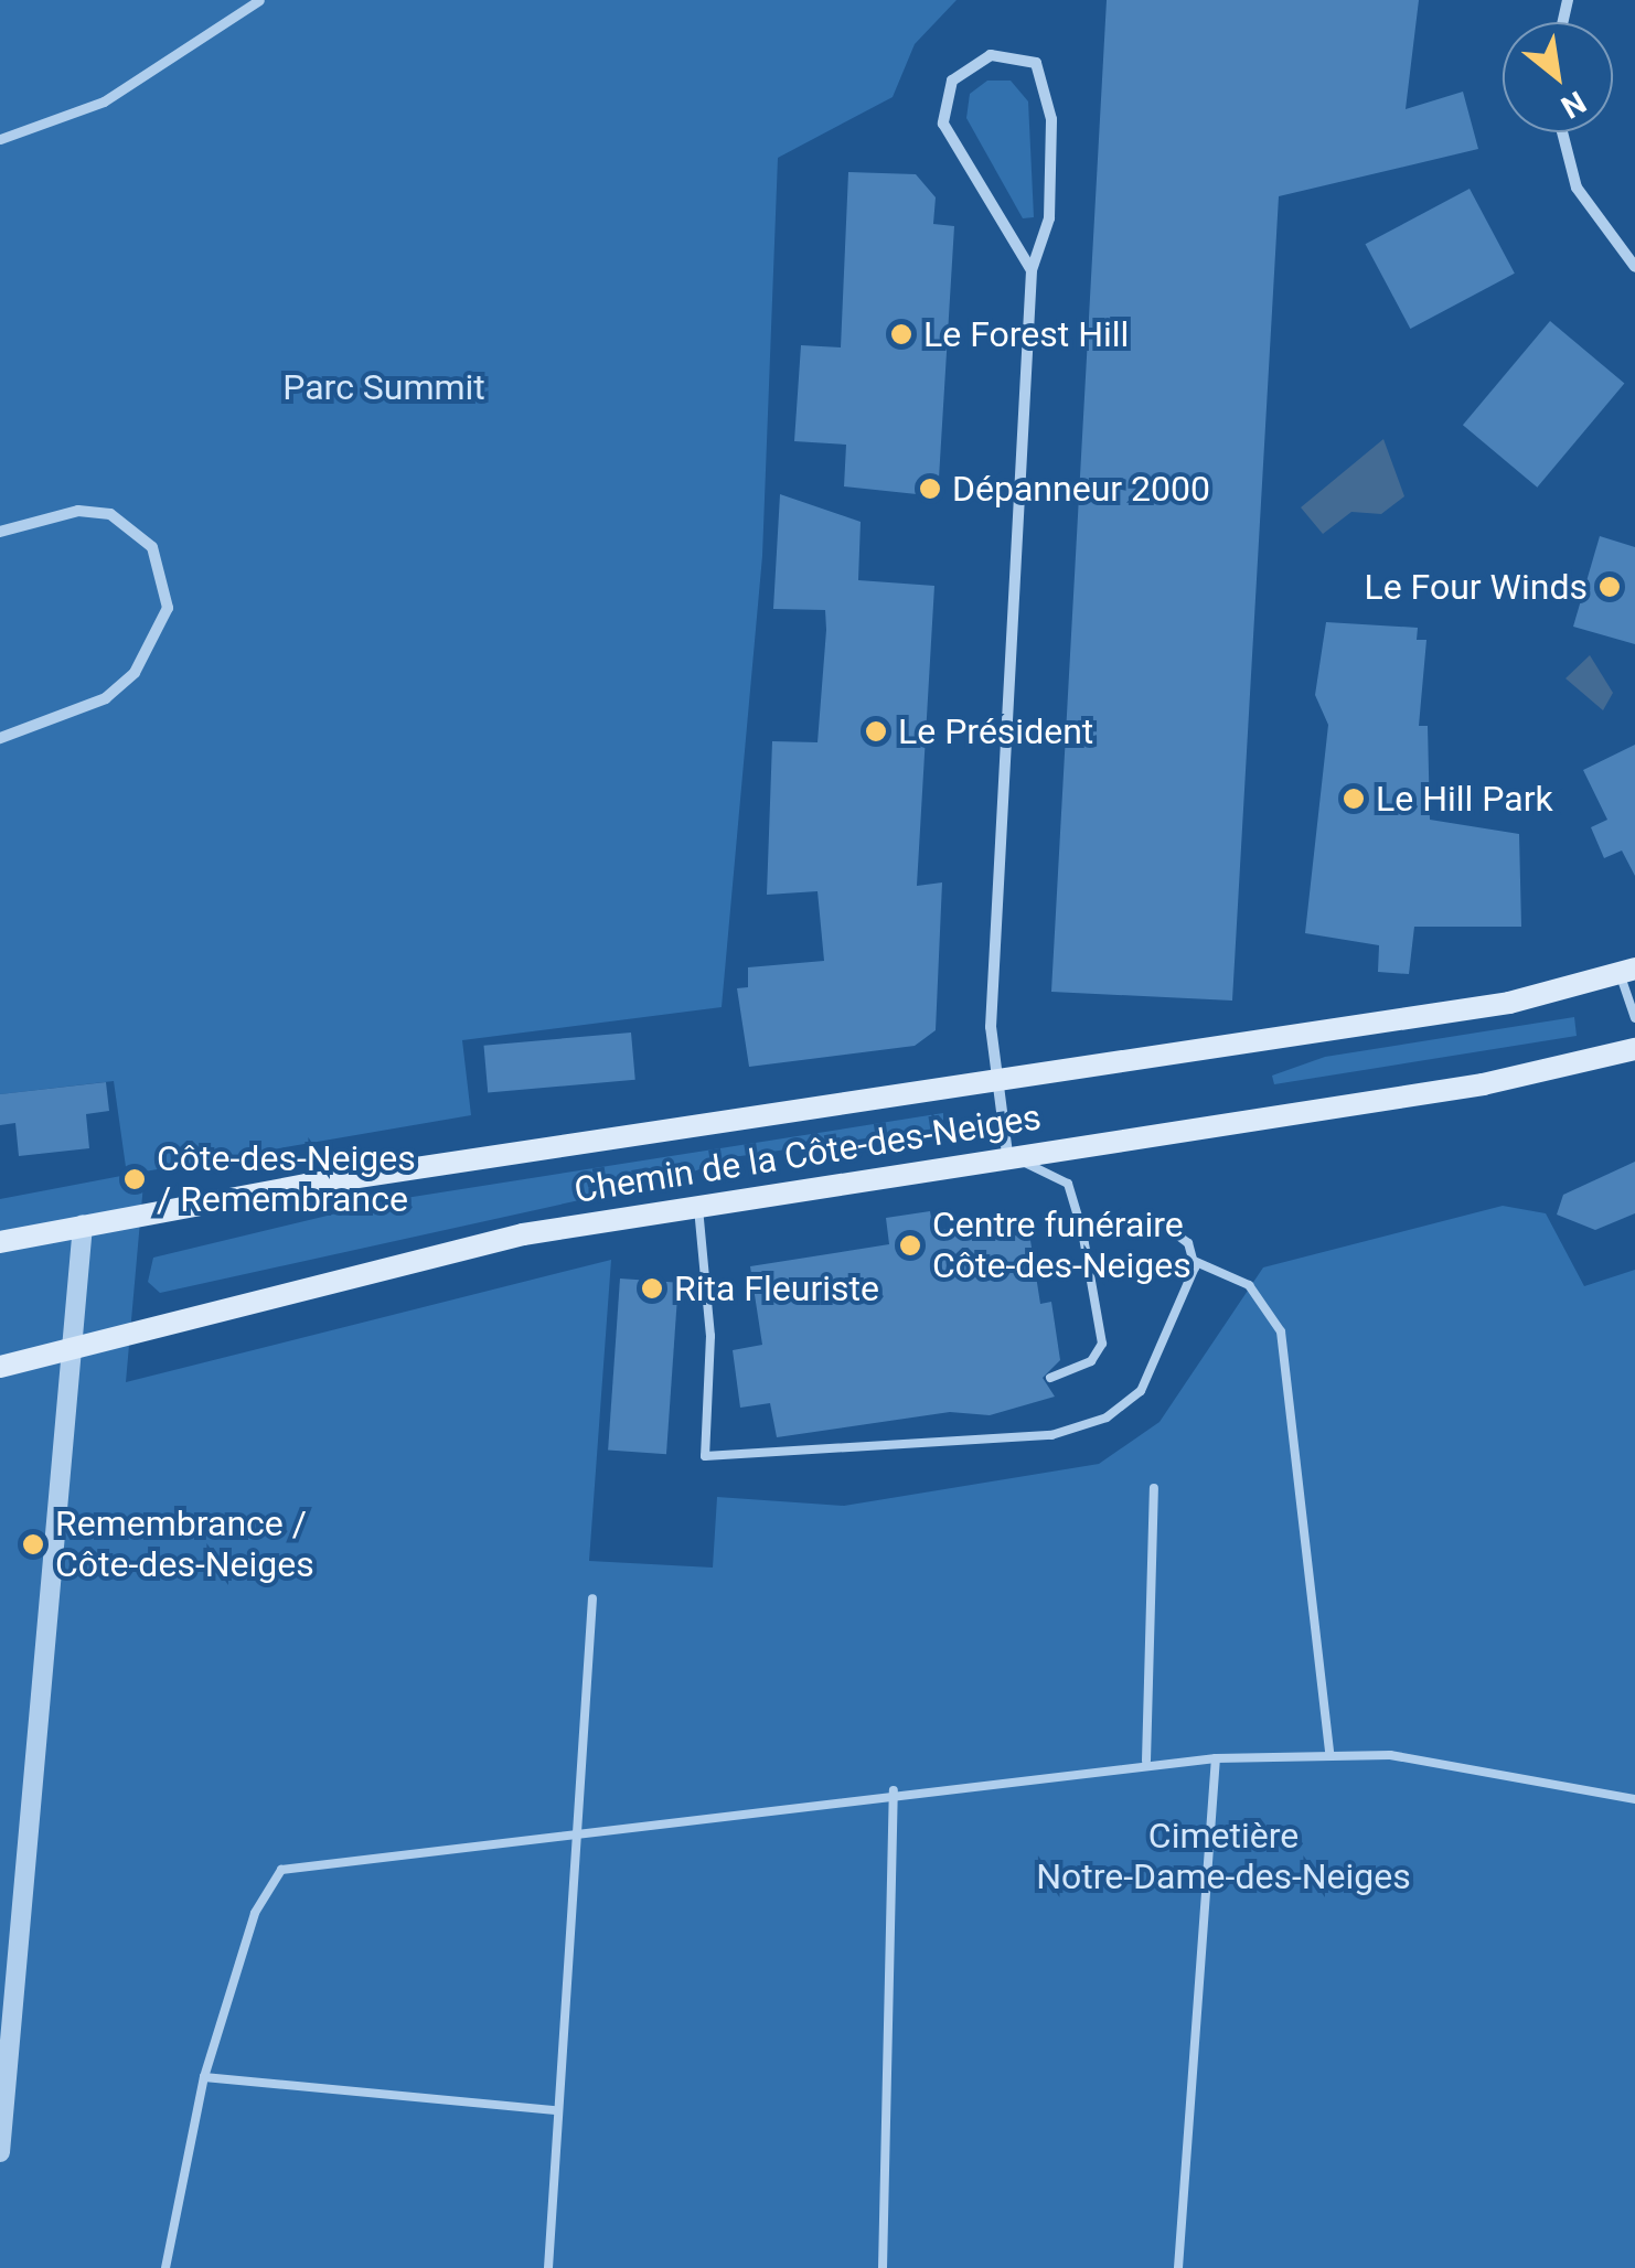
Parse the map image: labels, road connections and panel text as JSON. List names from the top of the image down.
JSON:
{
  "streets": {
    "main road": ["Chemin de la Côte-des-Neiges"]
  },
  "parks": ["Parc Summit", "Cimetière Notre-Dame-des-Neiges"],
  "places": [
    "Le Forest Hill",
    "Dépanneur 2000",
    "Le Four Winds",
    "Le Président",
    "Le Hill Park",
    "Côte-des-Neiges / Remembrance",
    "Centre funéraire Côte-des-Neiges",
    "Rita Fleuriste",
    "Remembrance / Côte-des-Neiges"
  ],
  "north": "bottom right"
}
